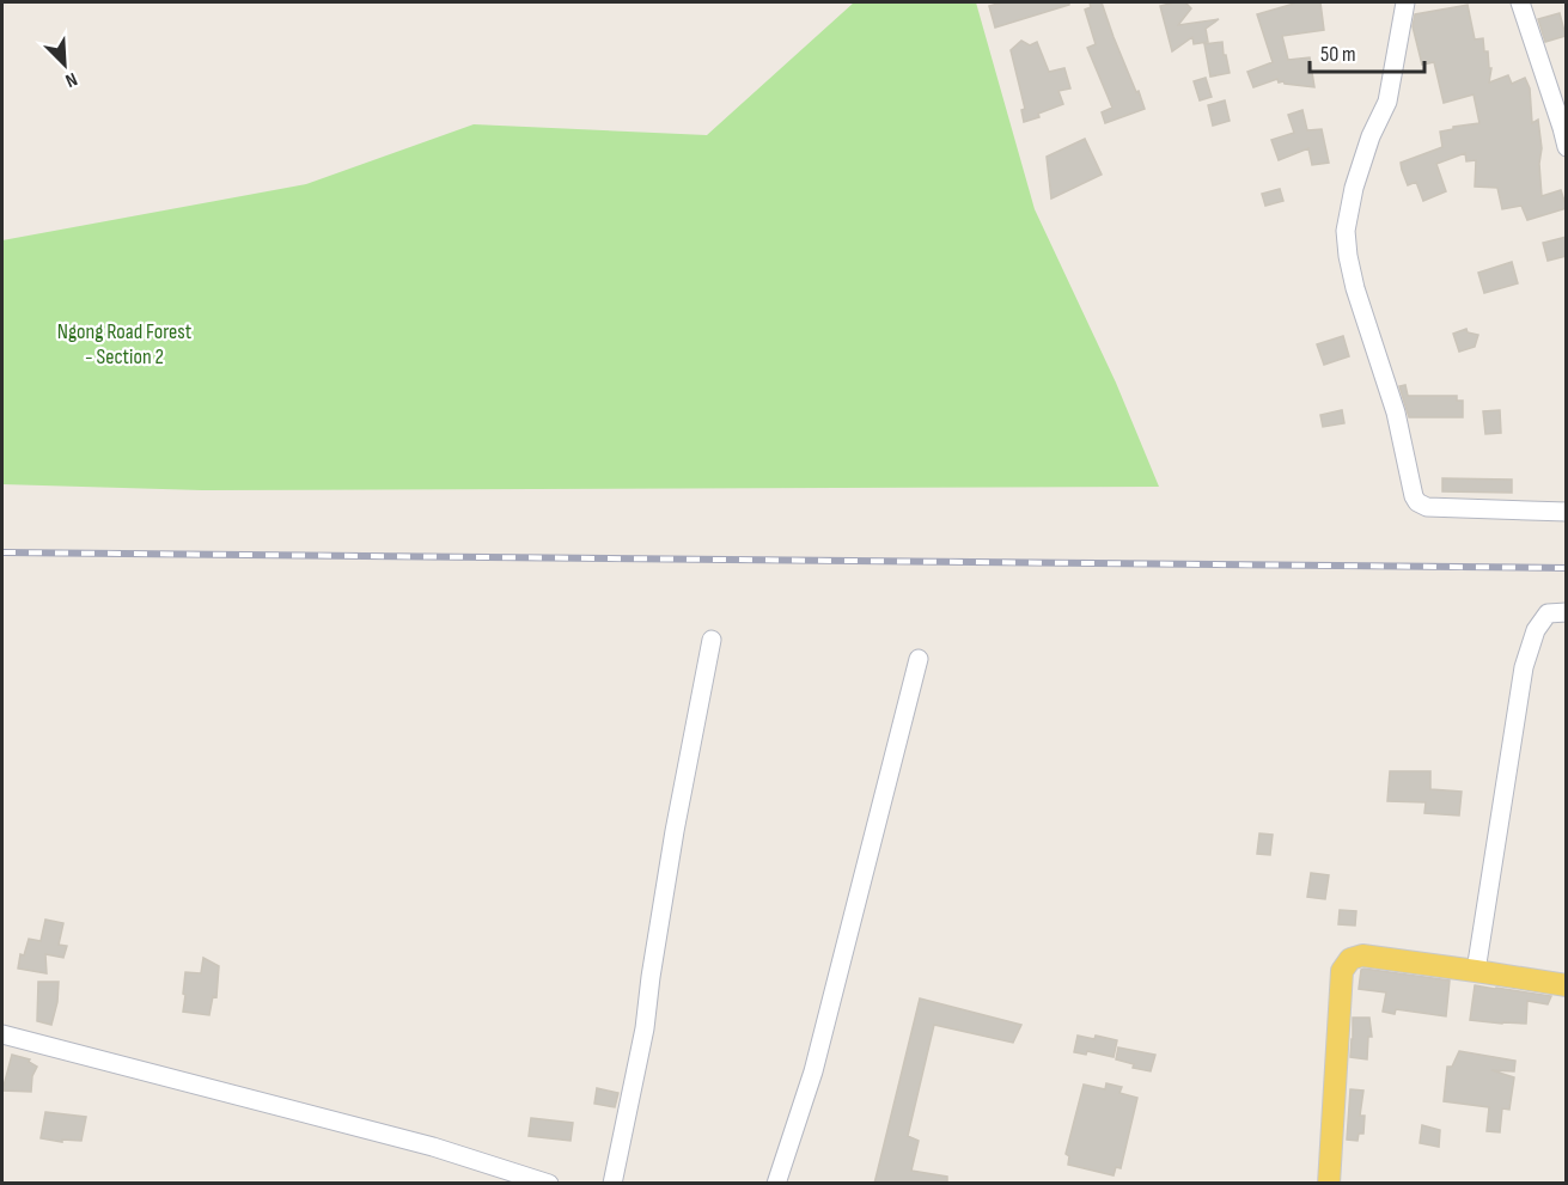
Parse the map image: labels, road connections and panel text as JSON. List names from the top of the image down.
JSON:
{
  "parks": ["Ngong Road Forest - Section 2"],
  "scale_bar": "50 m",
  "north": "bottom right"
}
